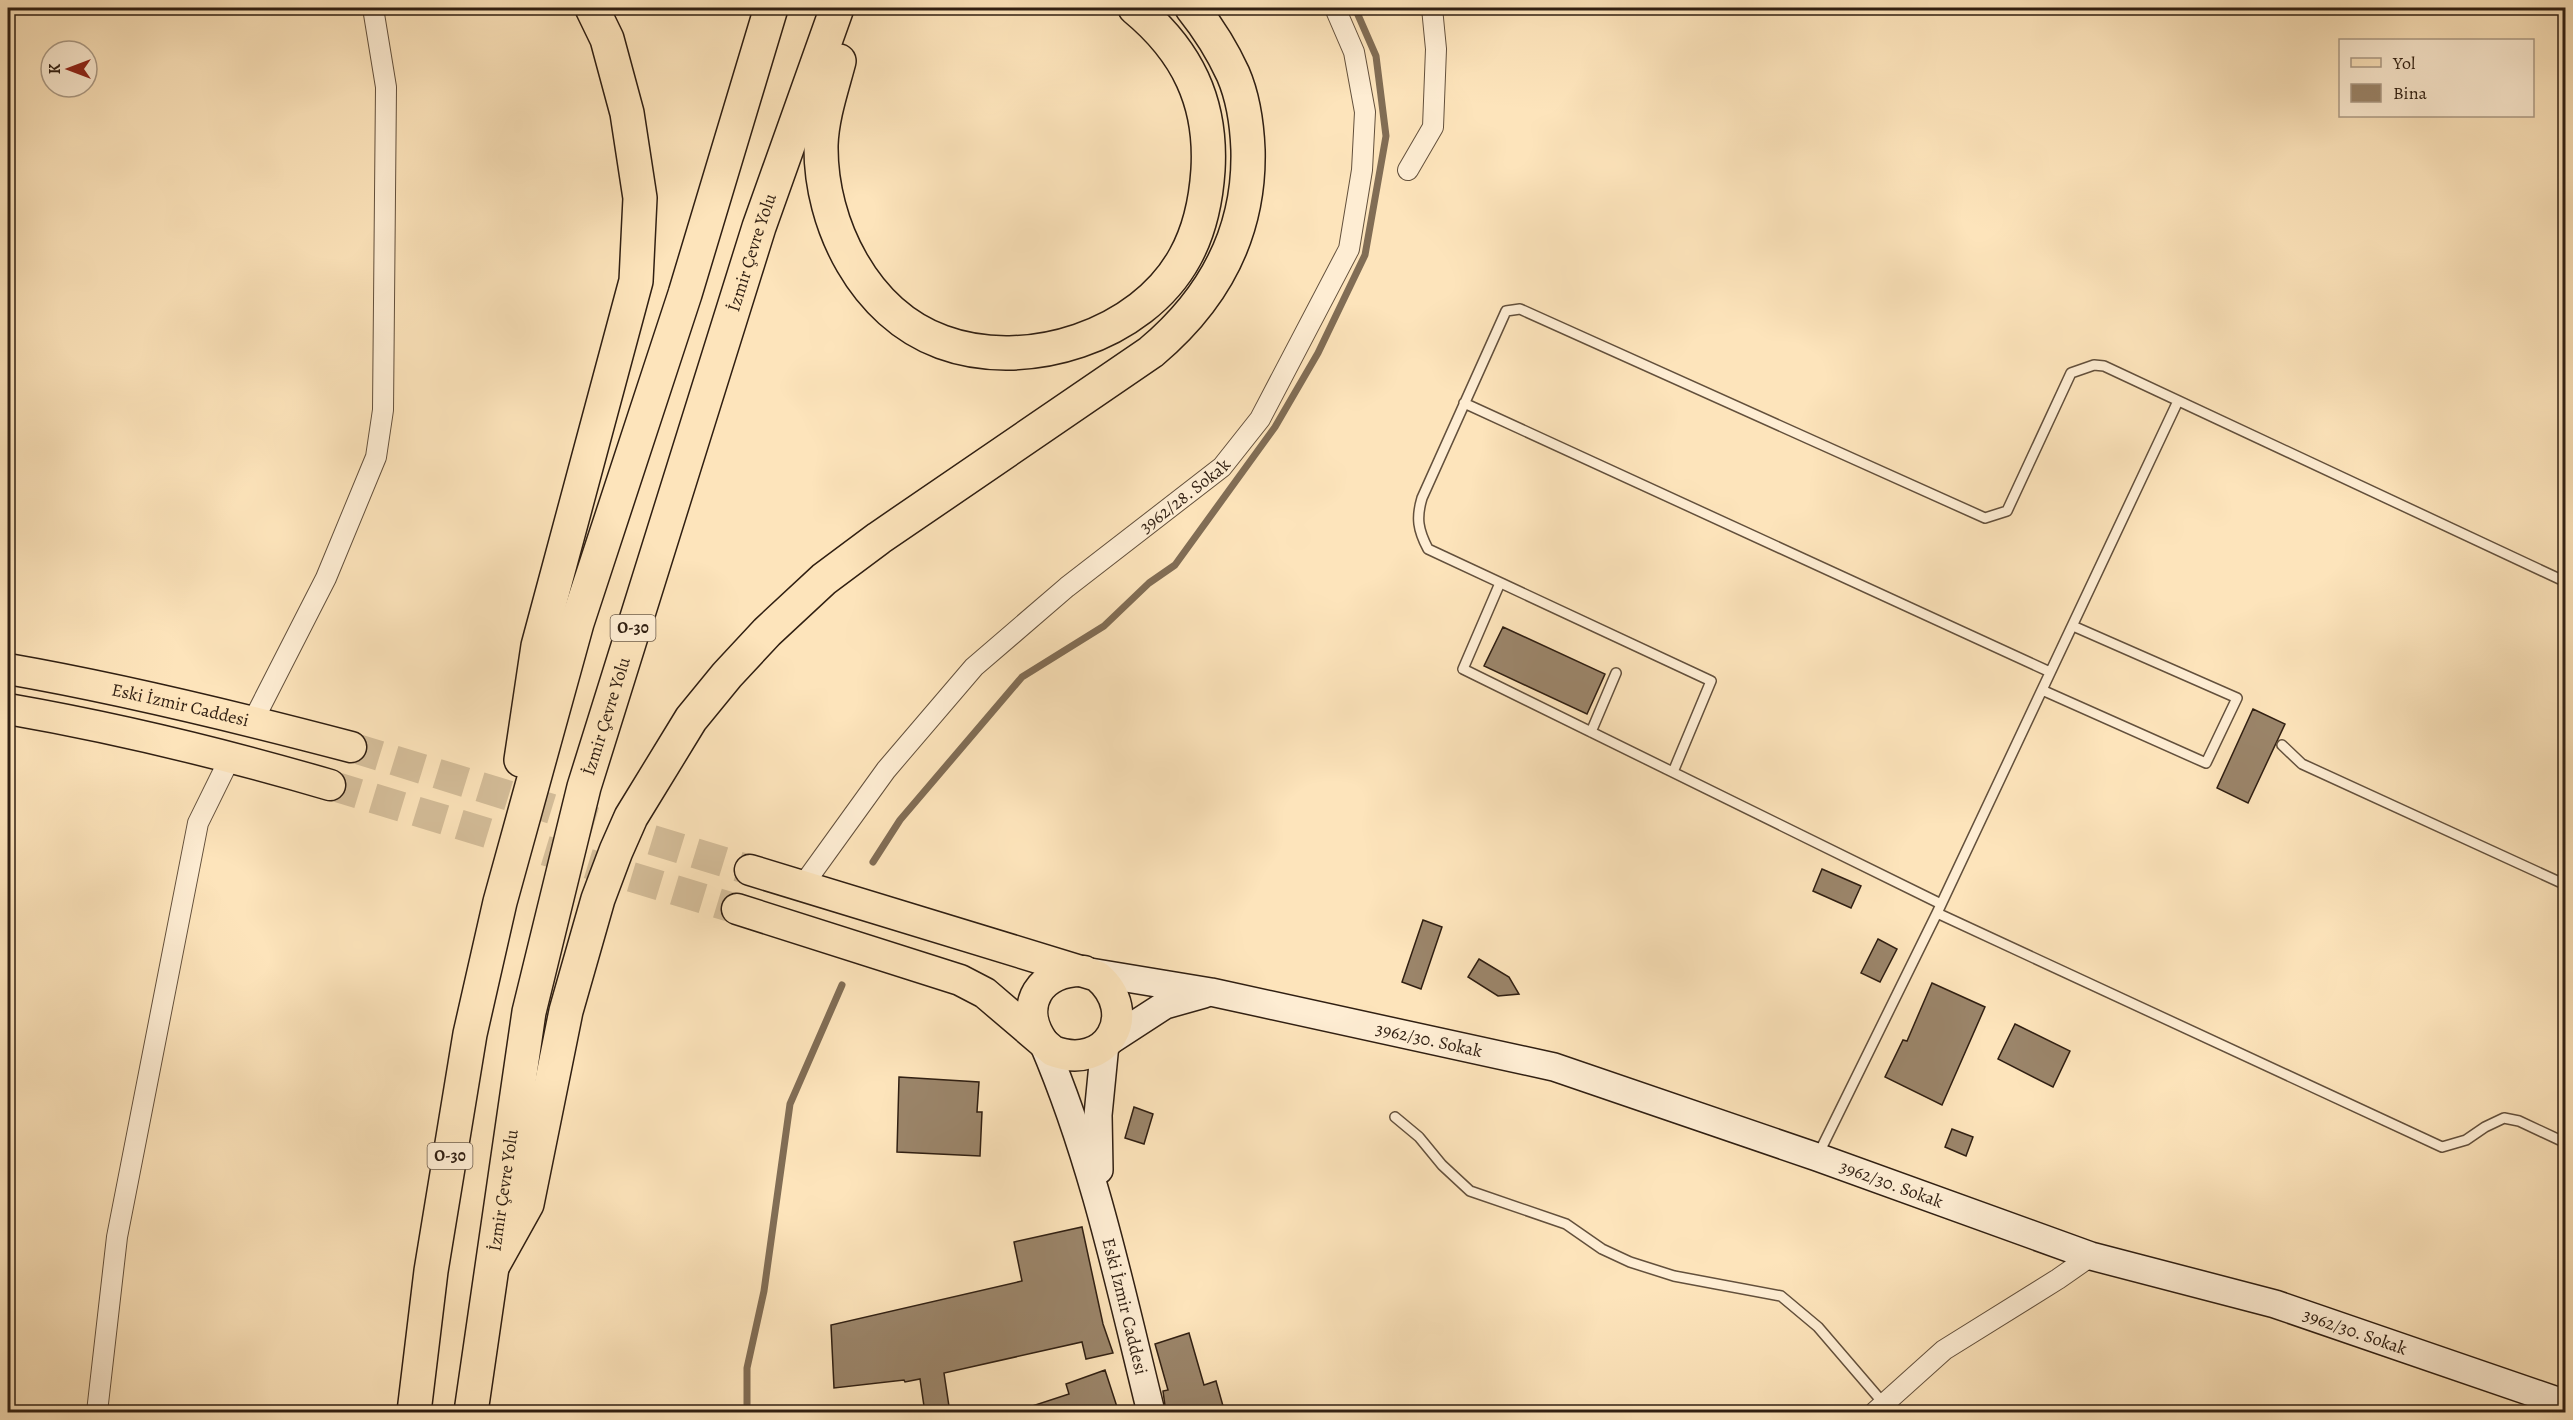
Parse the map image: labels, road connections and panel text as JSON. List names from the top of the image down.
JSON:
{
  "streets": {
    "highway": ["İzmir Çevre Yolu", "O-30"],
    "main road": ["Eski İzmir Caddesi", "3962/30. Sokak"],
    "street": ["3962/28. Sokak"]
  },
  "crossings": [
    ["Eski İzmir Caddesi", "3962/30. Sokak"]
  ],
  "legend": ["Yol", "Bina"],
  "north": "left"
}
